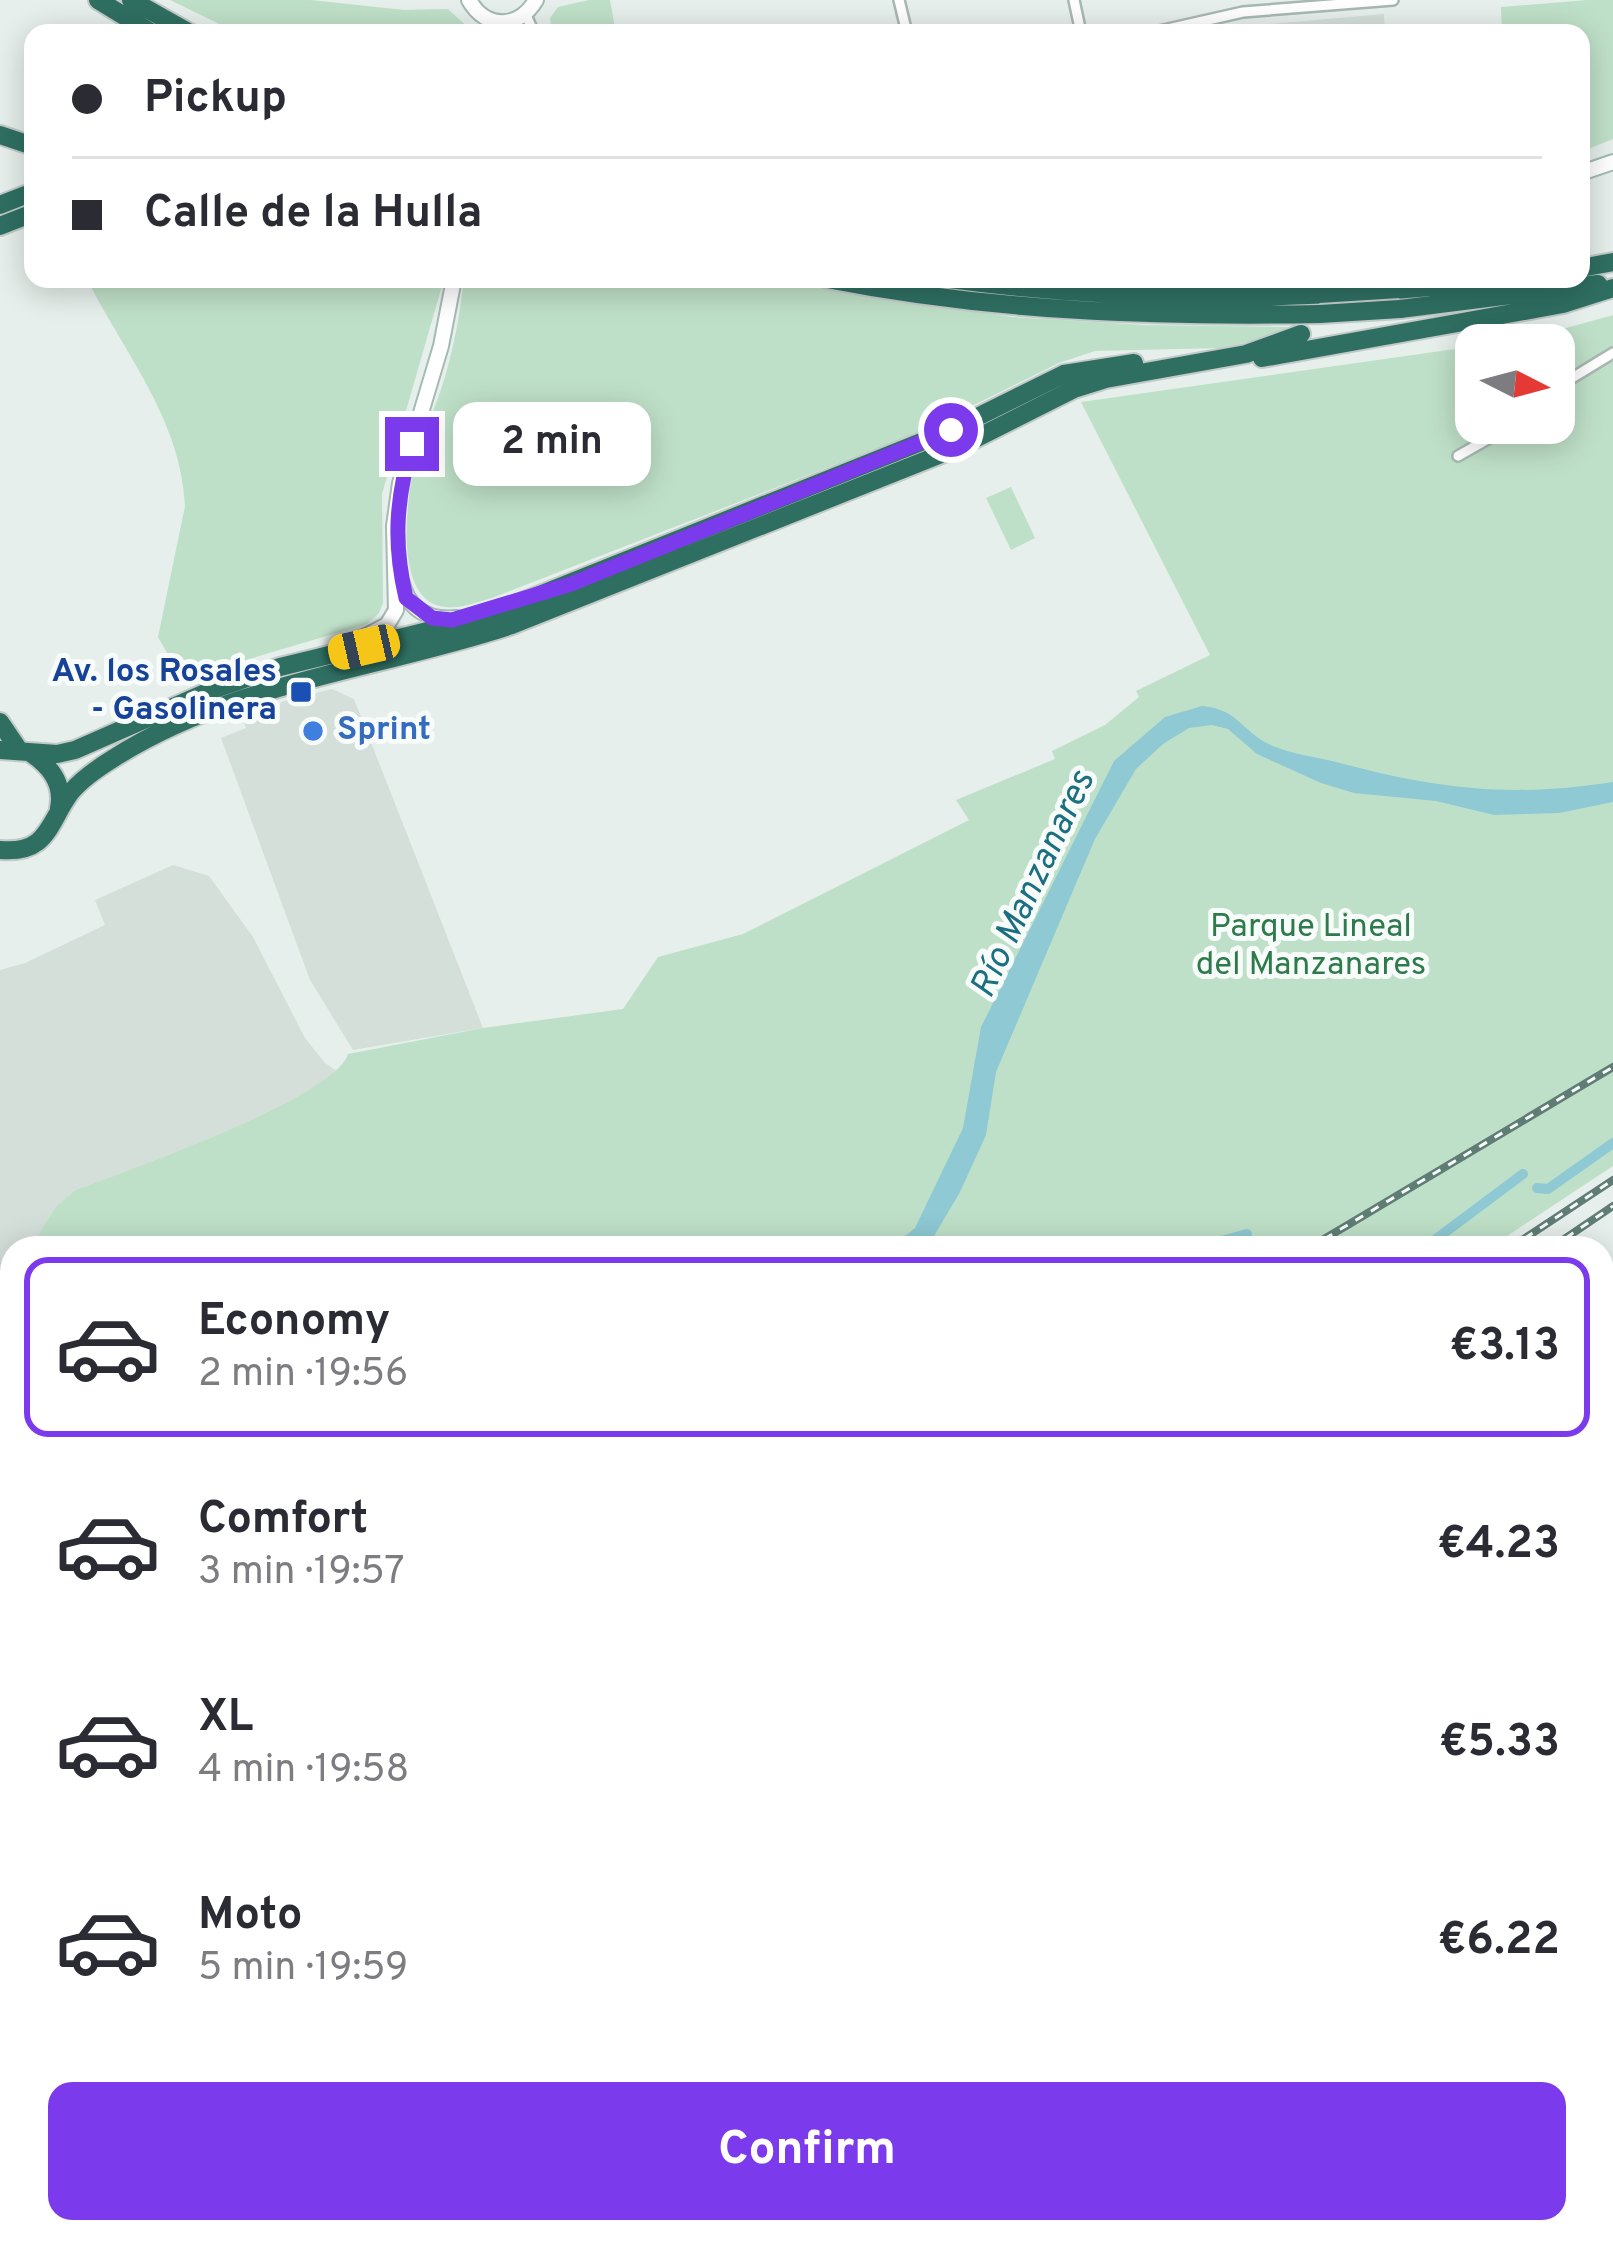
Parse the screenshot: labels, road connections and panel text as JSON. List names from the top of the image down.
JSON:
{
  "water": ["Río Manzanares"],
  "parks": ["Parque Lineal del Manzanares"],
  "places": {
    "transit": ["Av. los Rosales - Gasolinera"],
    "other": ["Sprint"]
  },
  "north": "right",
  "page": {
    "banner": ["Pickup", "Calle de la Hulla"],
    "bubble": "2 min",
    "list": [
      {
        "name": "Economy",
        "note": "2 min · 19:56",
        "value": "€3.13"
      },
      {
        "name": "Comfort",
        "note": "3 min · 19:57",
        "value": "€4.23"
      },
      {
        "name": "XL",
        "note": "4 min · 19:58",
        "value": "€5.33"
      },
      {
        "name": "Moto",
        "note": "5 min · 19:59",
        "value": "€6.22"
      }
    ],
    "buttons": "Confirm"
  }
}
